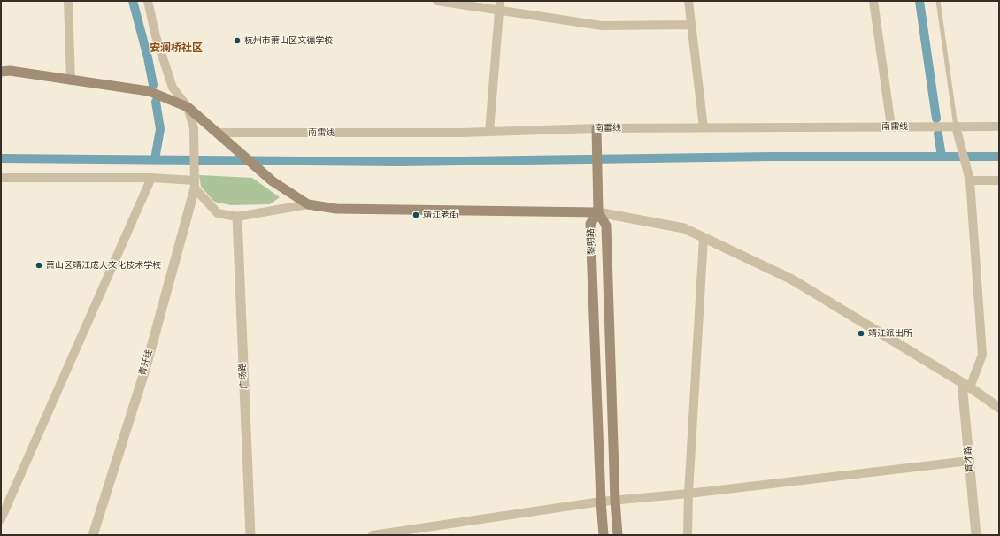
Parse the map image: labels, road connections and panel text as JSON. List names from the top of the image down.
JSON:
{
  "streets": {
    "main road": ["黎明路"],
    "street": [
      "南雷线",
      "青开线",
      "广场路",
      "育才路"
    ]
  },
  "districts": ["安澜桥社区"],
  "places": [
    "杭州市萧山区文德学校",
    "靖江老街",
    "萧山区靖江成人文化技术学校",
    "靖江派出所"
  ]
}
